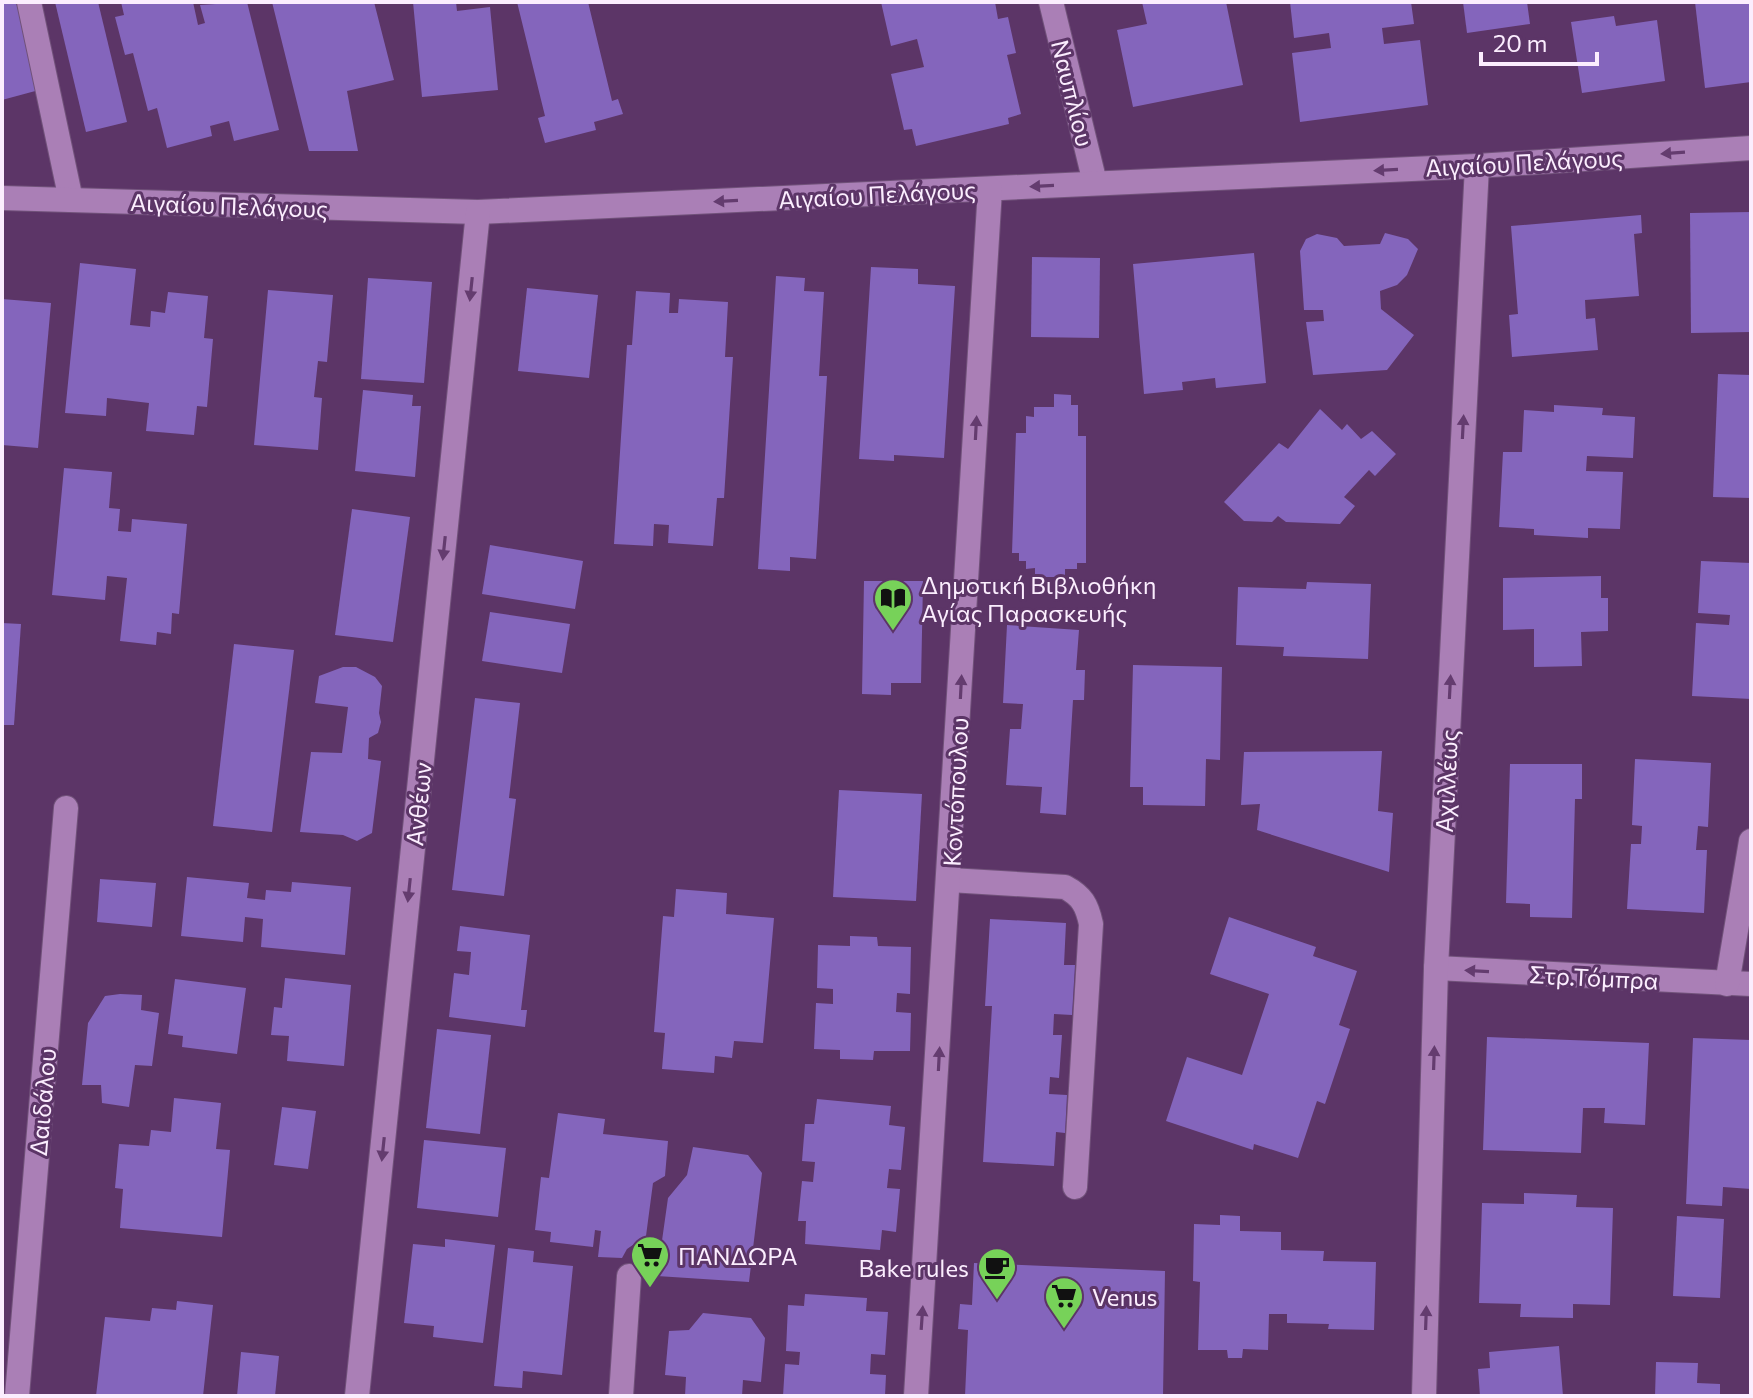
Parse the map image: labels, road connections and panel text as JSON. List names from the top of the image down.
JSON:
{
  "streets": {
    "street": [
      "Ναυπλίου",
      "Αιγαίου Πελάγους",
      "Αχιλλέως",
      "Κοντόπουλου",
      "Ανθέων",
      "Στρ.Τόμπρα",
      "Δαιδάλου"
    ]
  },
  "crossings": [
    ["Ναυπλίου", "Αιγαίου Πελάγους"],
    ["Αιγαίου Πελάγους", "Αχιλλέως"],
    ["Αιγαίου Πελάγους", "Κοντόπουλου"],
    ["Αιγαίου Πελάγους", "Ανθέων"],
    ["Αχιλλέως", "Στρ.Τόμπρα"]
  ],
  "one_way": [
    "Αιγαίου Πελάγους",
    "Αχιλλέως",
    "Κοντόπουλου",
    "Ανθέων",
    "Στρ.Τόμπρα"
  ],
  "places": {
    "library": ["Δημοτική Βιβλιοθήκη Αγίας Παρασκευής"],
    "supermarket": ["ΠΑΝΔΩΡΑ", "Venus"],
    "cafe": ["Bake rules"]
  },
  "scale_bar": "20 m"
}
